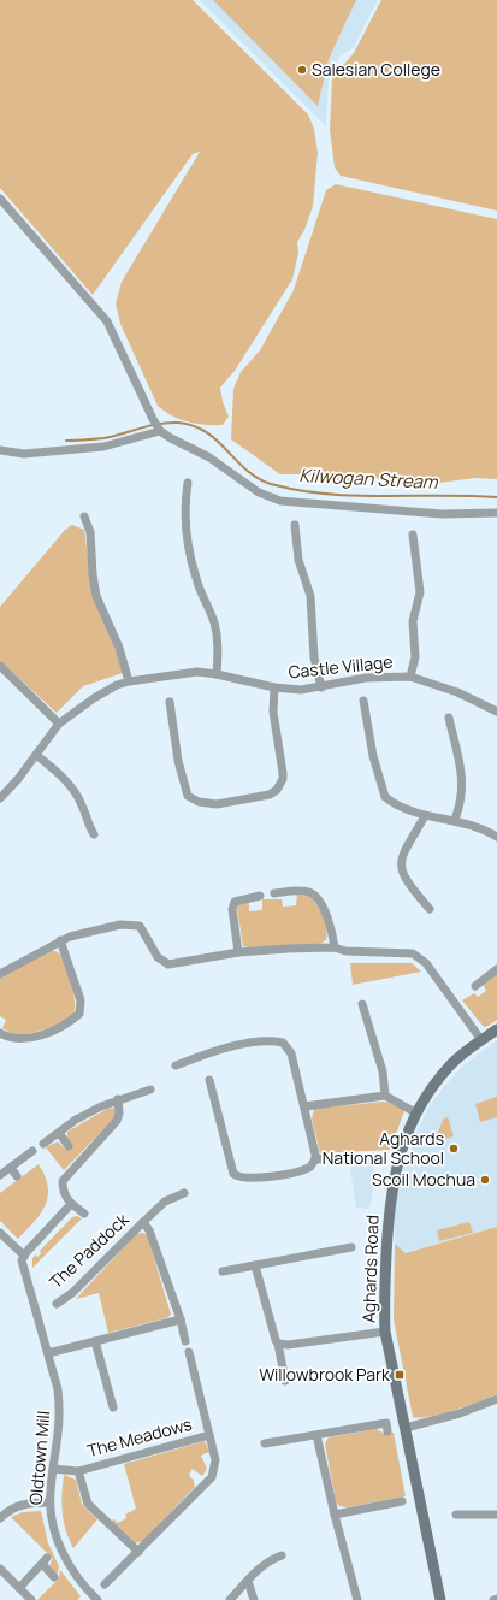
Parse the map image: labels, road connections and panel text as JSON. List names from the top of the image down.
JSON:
{
  "streets": {
    "street": [
      "Castle Village",
      "The Paddock",
      "Aghards Road",
      "The Meadows",
      "Oldtown Mill"
    ]
  },
  "crossings": [
    ["The Meadows", "Oldtown Mill"]
  ],
  "water": ["Kilwogan Stream"],
  "places": {
    "other": ["Salesian College", "Aghards National School", "Scoil Mochua"],
    "transit": ["Willowbrook Park"]
  }
}
